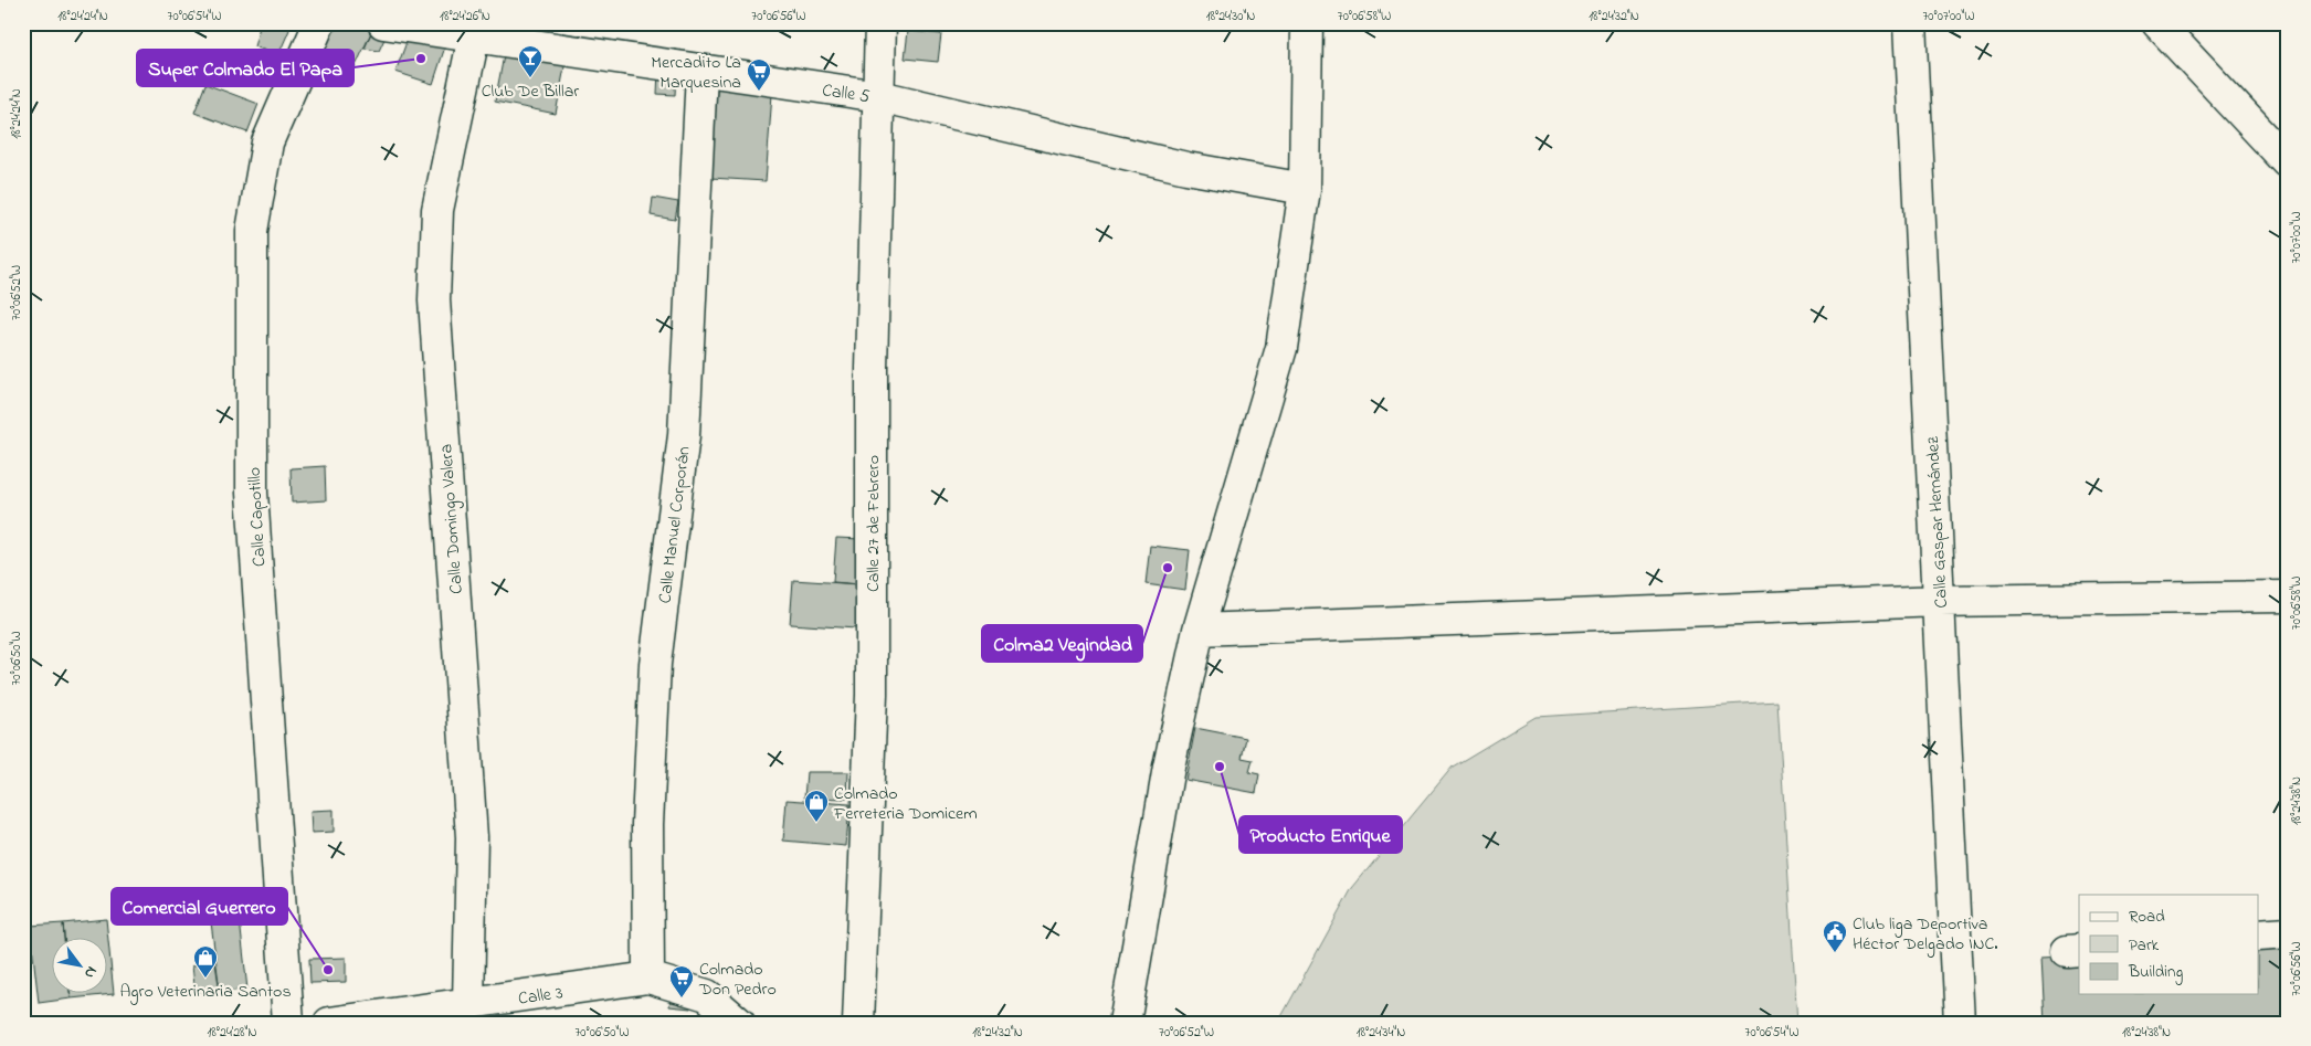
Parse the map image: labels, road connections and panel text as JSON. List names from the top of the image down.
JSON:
{
  "streets": {
    "street": [
      "Calle 5",
      "Calle Capotillo",
      "Calle Domingo Valera",
      "Calle Gaspar Hernández",
      "Calle 27 de Febrero",
      "Calle Manuel Corporán",
      "Calle 3"
    ]
  },
  "crossings": [
    ["Calle 5", "Calle Domingo Valera"],
    ["Calle 5", "Calle 27 de Febrero"],
    ["Calle 5", "Calle Manuel Corporán"],
    ["Calle Domingo Valera", "Calle 3"],
    ["Calle Manuel Corporán", "Calle 3"]
  ],
  "places": {
    "other": [
      "Super Colmado El Papa",
      "Colma2 Vegindad",
      "Producto Enrique",
      "Comercial Guerrero"
    ],
    "bar": ["Club De Billar"],
    "supermarket": ["Mercadito La Marquesina", "Colmado Don Pedro"],
    "shop": ["Colmado Ferreteria Domicem", "Agro Veterinaria Santos"],
    "public building": ["Club liga Deportiva Héctor Delgado INC."]
  },
  "legend": ["Road", "Park", "Building"],
  "north": "bottom right",
  "coordinates": [
    "18°24'24\"N",
    "70°06'54\"W",
    "18°24'26\"N",
    "70°06'56\"W",
    "18°24'30\"N",
    "70°06'58\"W",
    "18°24'32\"N",
    "70°07'00\"W",
    "70°06'52\"W",
    "70°06'50\"W",
    "18°24'38\"N",
    "18°24'28\"N",
    "18°24'34\"N"
  ]
}
